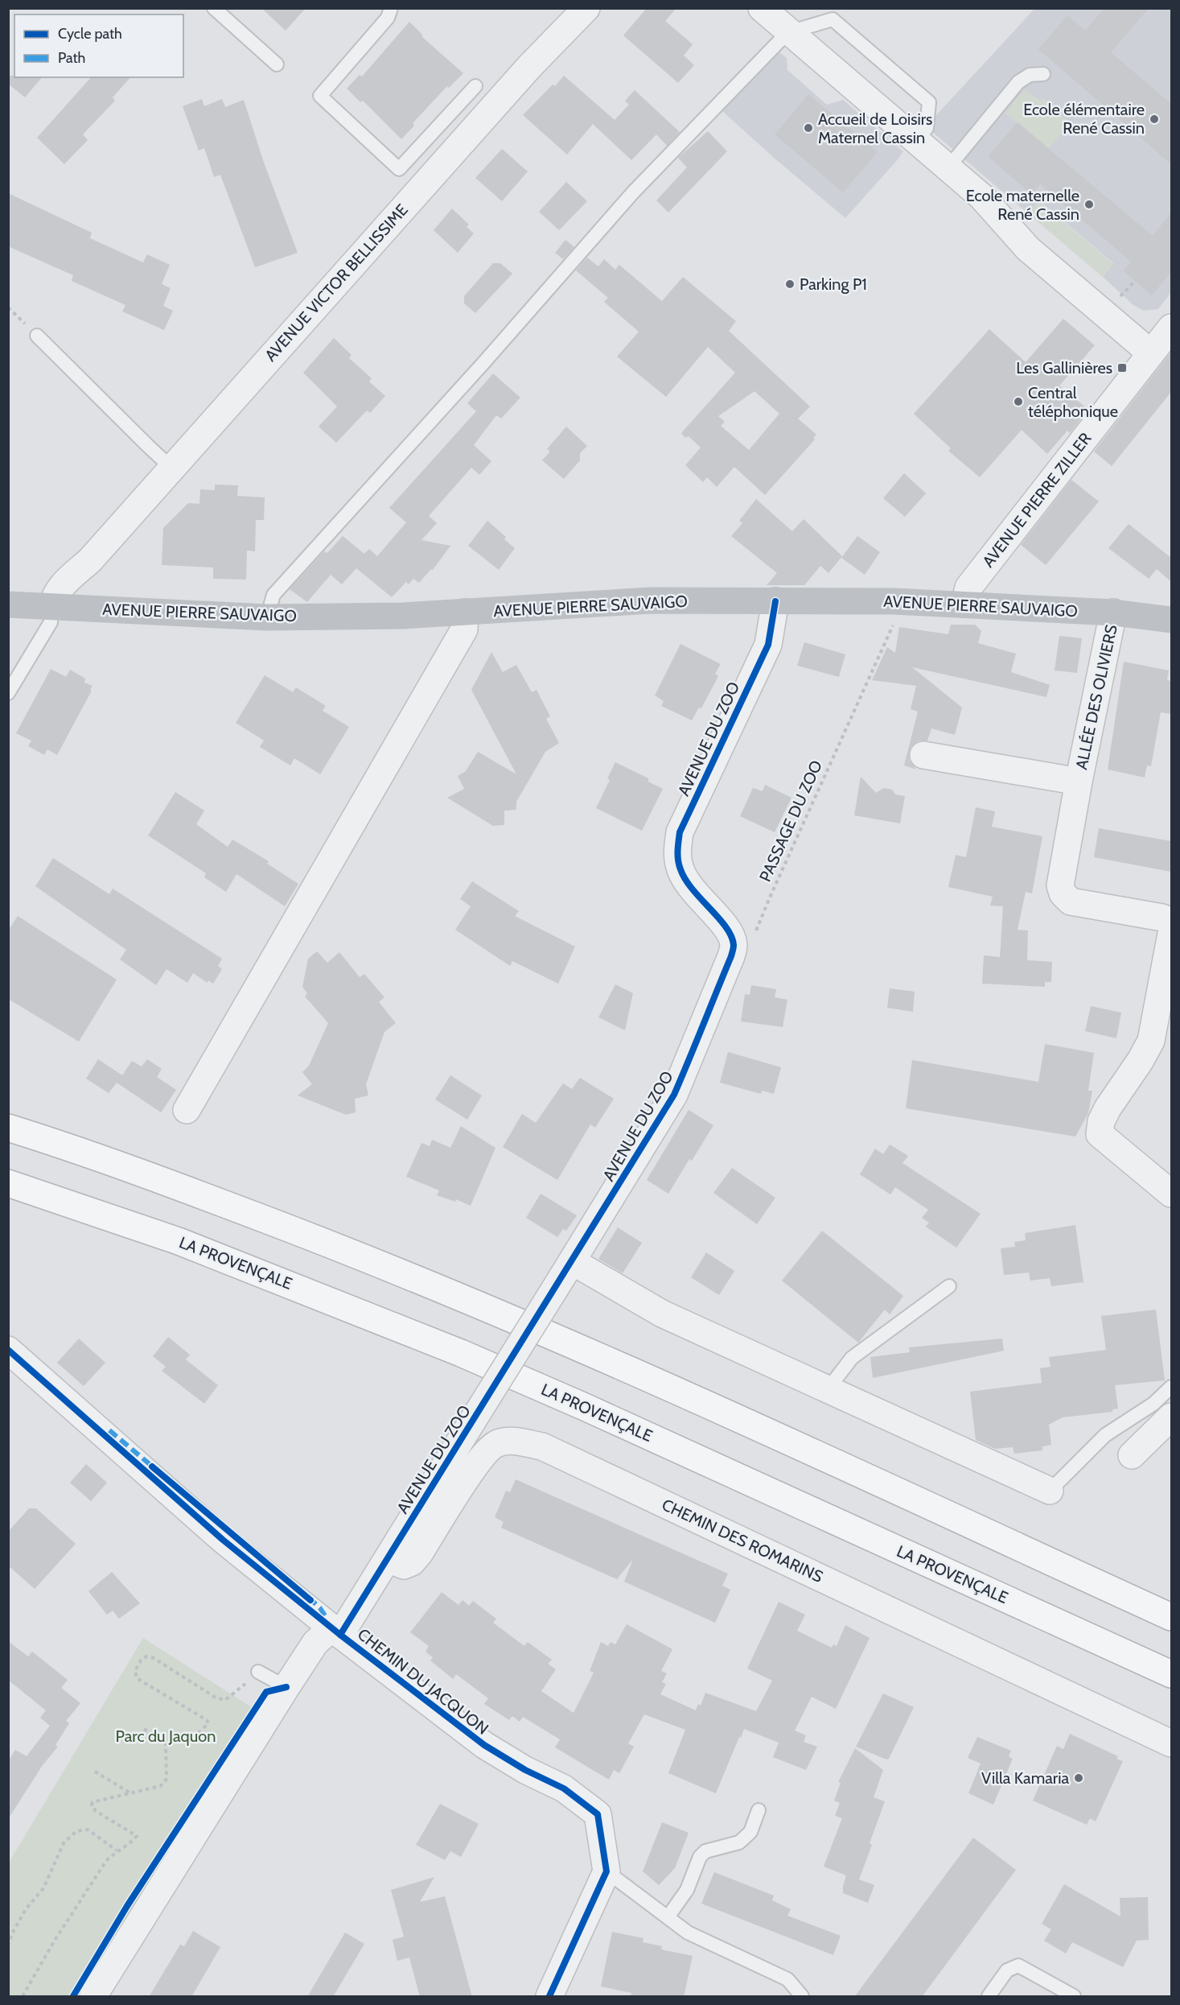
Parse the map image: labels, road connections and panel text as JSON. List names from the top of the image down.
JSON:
{
  "streets": {
    "highway": ["LA PROVENÇALE"],
    "main road": ["AVENUE PIERRE SAUVAIGO"],
    "street": [
      "AVENUE VICTOR BELLISSIME",
      "AVENUE PIERRE ZILLER",
      "ALLÉE DES OLIVIERS",
      "AVENUE DU ZOO",
      "CHEMIN DES ROMARINS",
      "CHEMIN DU JACQUON"
    ],
    "path": ["PASSAGE DU ZOO"]
  },
  "crossings": [
    ["AVENUE VICTOR BELLISSIME", "AVENUE PIERRE SAUVAIGO"],
    ["AVENUE PIERRE ZILLER", "AVENUE PIERRE SAUVAIGO"],
    ["AVENUE PIERRE SAUVAIGO", "ALLÉE DES OLIVIERS"],
    ["AVENUE PIERRE SAUVAIGO", "AVENUE DU ZOO"],
    ["AVENUE PIERRE SAUVAIGO", "PASSAGE DU ZOO"],
    ["AVENUE DU ZOO", "CHEMIN DES ROMARINS"],
    ["AVENUE DU ZOO", "CHEMIN DU JACQUON"]
  ],
  "parks": ["Parc du Jaquon"],
  "places": {
    "other": [
      "Ecole élémentaire René Cassin",
      "Accueil de Loisirs Maternel Cassin",
      "Ecole maternelle René Cassin",
      "Parking P1",
      "Central téléphonique",
      "Villa Kamaria"
    ],
    "transit": ["Les Gallinières"]
  },
  "legend": ["Cycle path", "Path"]
}
